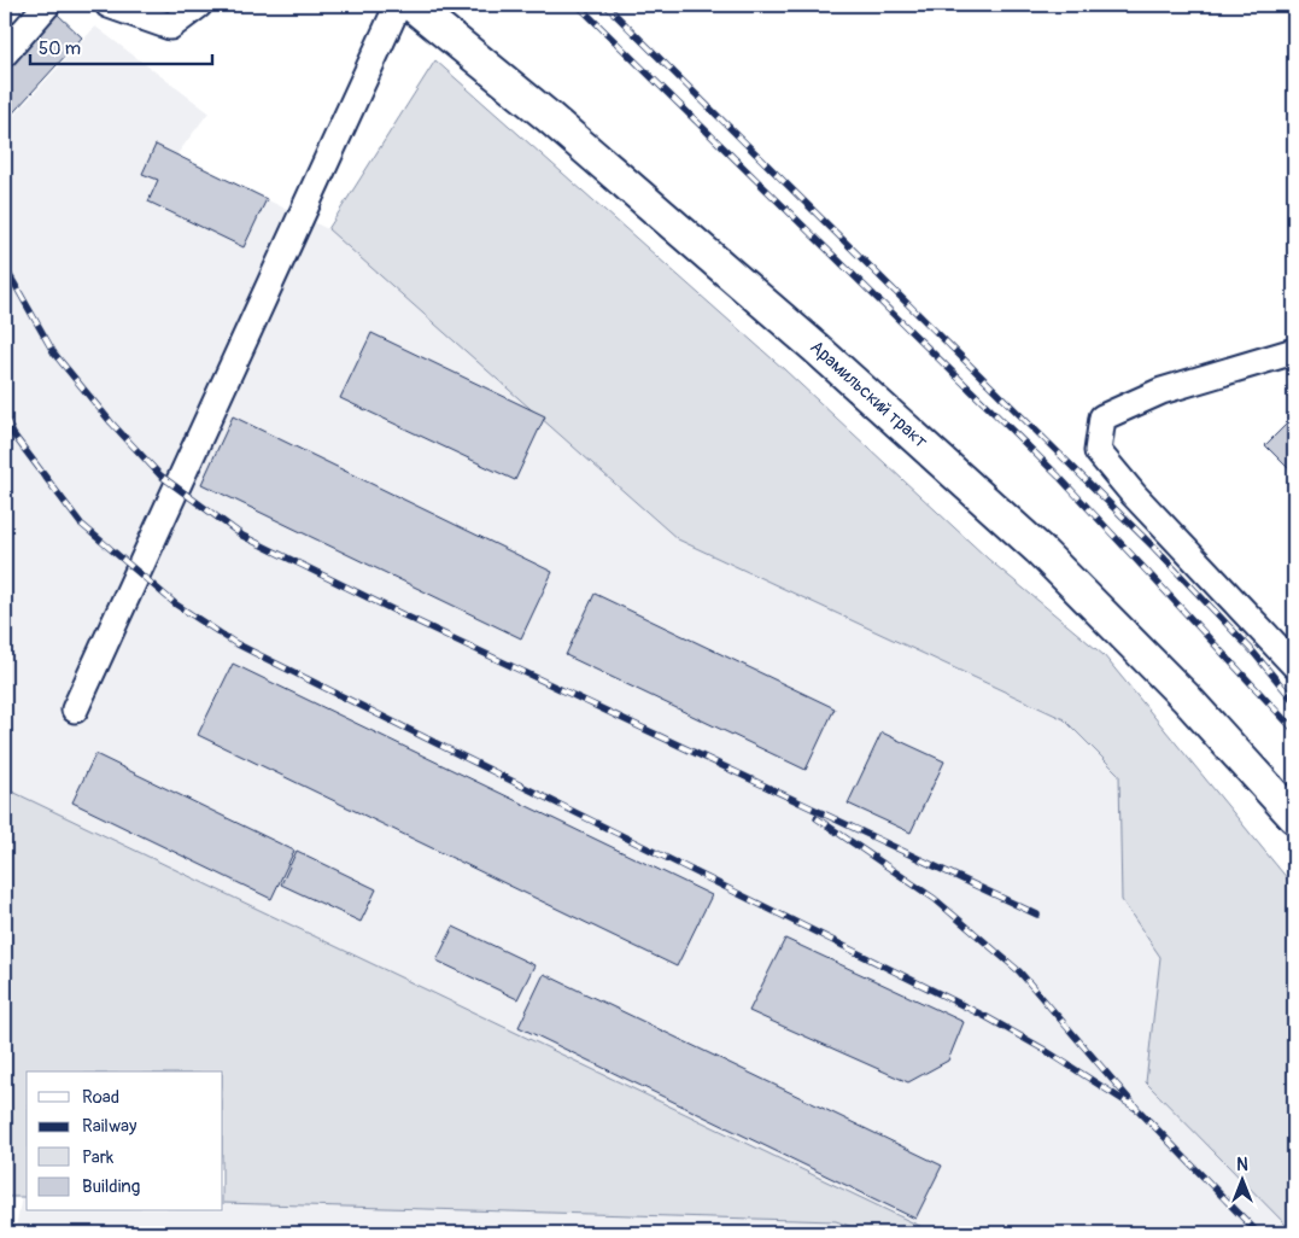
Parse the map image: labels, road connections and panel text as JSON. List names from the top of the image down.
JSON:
{
  "streets": {
    "main road": ["Арамильский тракт"]
  },
  "legend": [
    "Road",
    "Railway",
    "Park",
    "Building"
  ],
  "scale_bar": "50 m",
  "north": "top"
}
